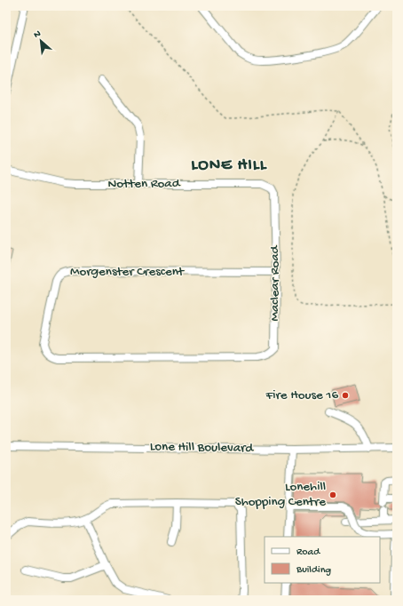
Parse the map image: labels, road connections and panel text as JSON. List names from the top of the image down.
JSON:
{
  "streets": {
    "street": [
      "Notten Road",
      "Morgenster Crescent",
      "Maclear Road",
      "Lone Hill Boulevard"
    ]
  },
  "crossings": [
    ["Notten Road", "Maclear Road"],
    ["Morgenster Crescent", "Maclear Road"]
  ],
  "districts": ["LONE HILL"],
  "places": ["Fire House 16", "Lonehill Shopping Centre"],
  "legend": ["Road", "Building"],
  "north": "top left"
}
